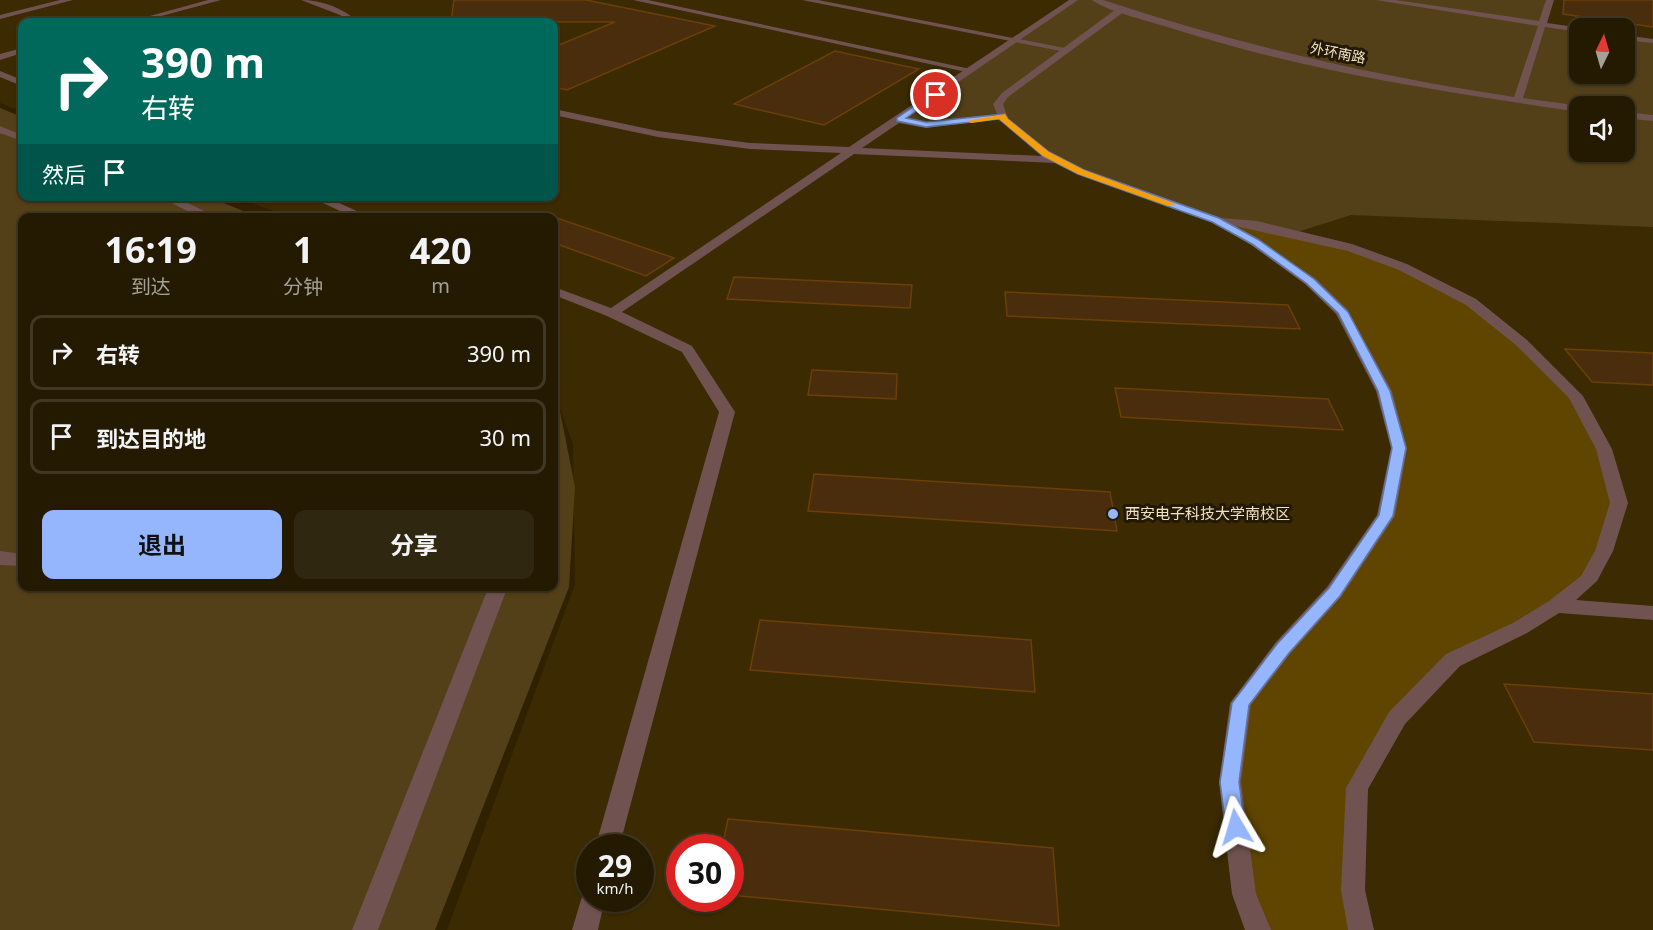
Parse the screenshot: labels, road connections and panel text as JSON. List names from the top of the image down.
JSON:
{
  "streets": {
    "street": ["外环南路"]
  },
  "places": ["西安电子科技大学南校区"],
  "north": "top",
  "page": {
    "turn": ["390 m", "右转"],
    "then": "然后",
    "eta": [
      "16:19",
      "到达",
      "1",
      "分钟",
      "420",
      "m"
    ],
    "list": [
      {
        "name": "右转",
        "value": "390 m"
      },
      {
        "name": "到达目的地",
        "value": "30 m"
      }
    ],
    "buttons": ["退出", "分享"],
    "speed": "29 km/h",
    "limit": "30"
  }
}
